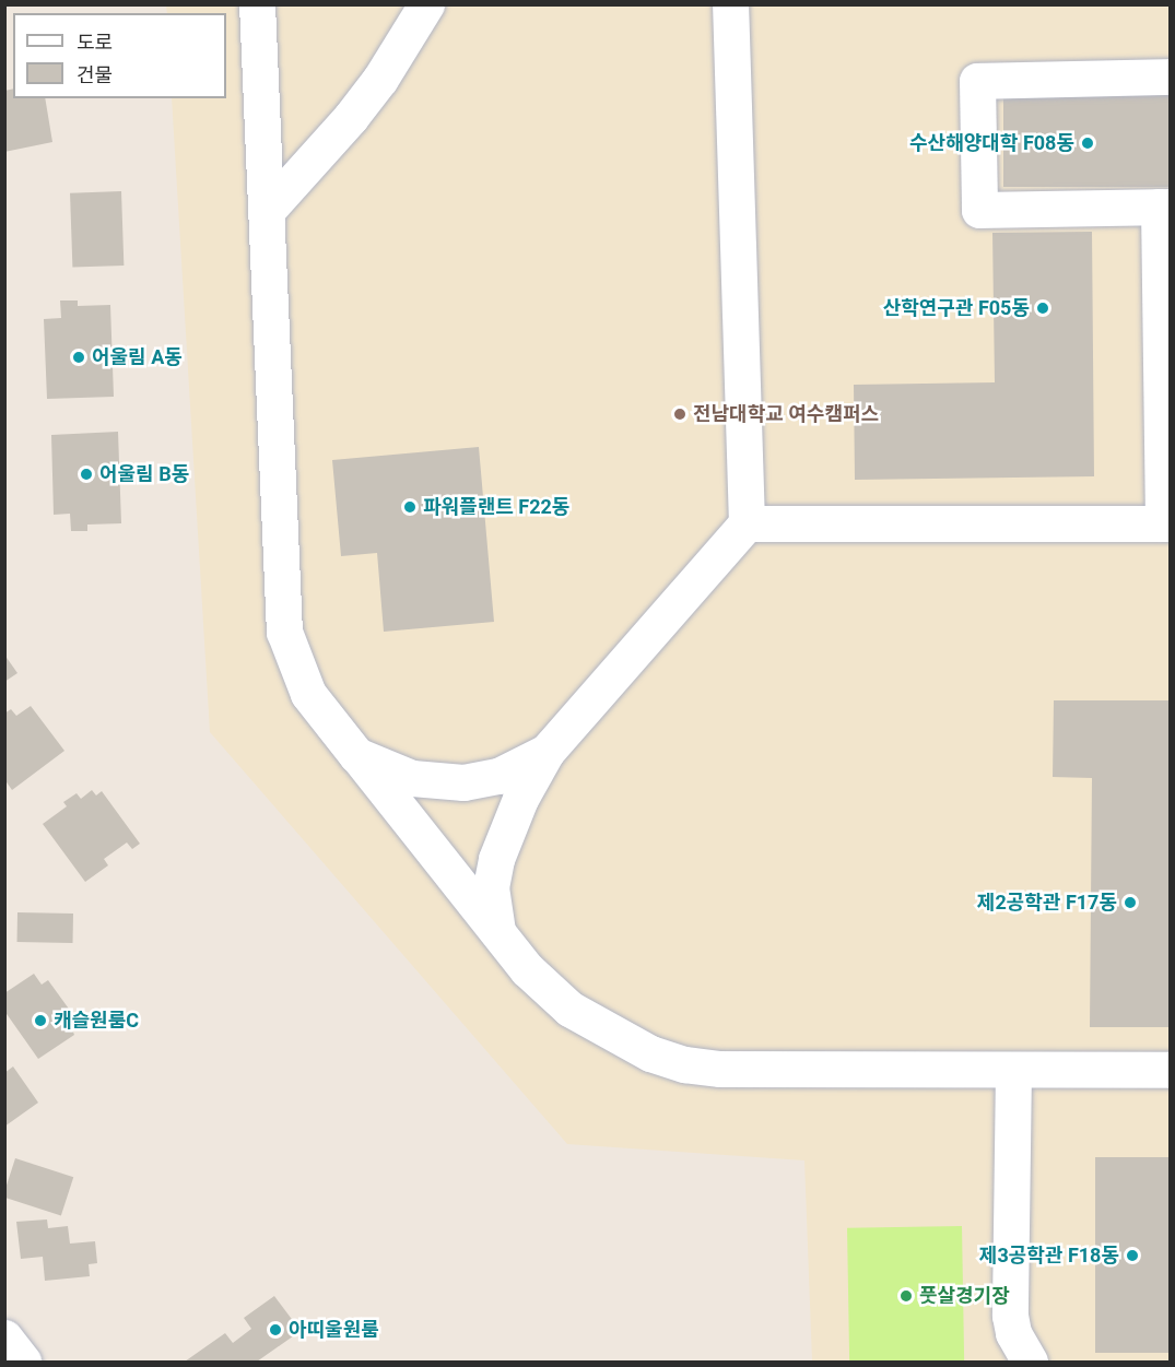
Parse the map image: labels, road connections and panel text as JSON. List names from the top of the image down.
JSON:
{
  "places": [
    "수산해양대학 F08동",
    "산학연구관 F05동",
    "어울림 A동",
    "전남대학교 여수캠퍼스",
    "어울림 B동",
    "파워플랜트 F22동",
    "제2공학관 F17동",
    "캐슬원룸C",
    "제3공학관 F18동",
    "풋살경기장",
    "아띠울원룸"
  ],
  "legend": ["도로", "건물"]
}
